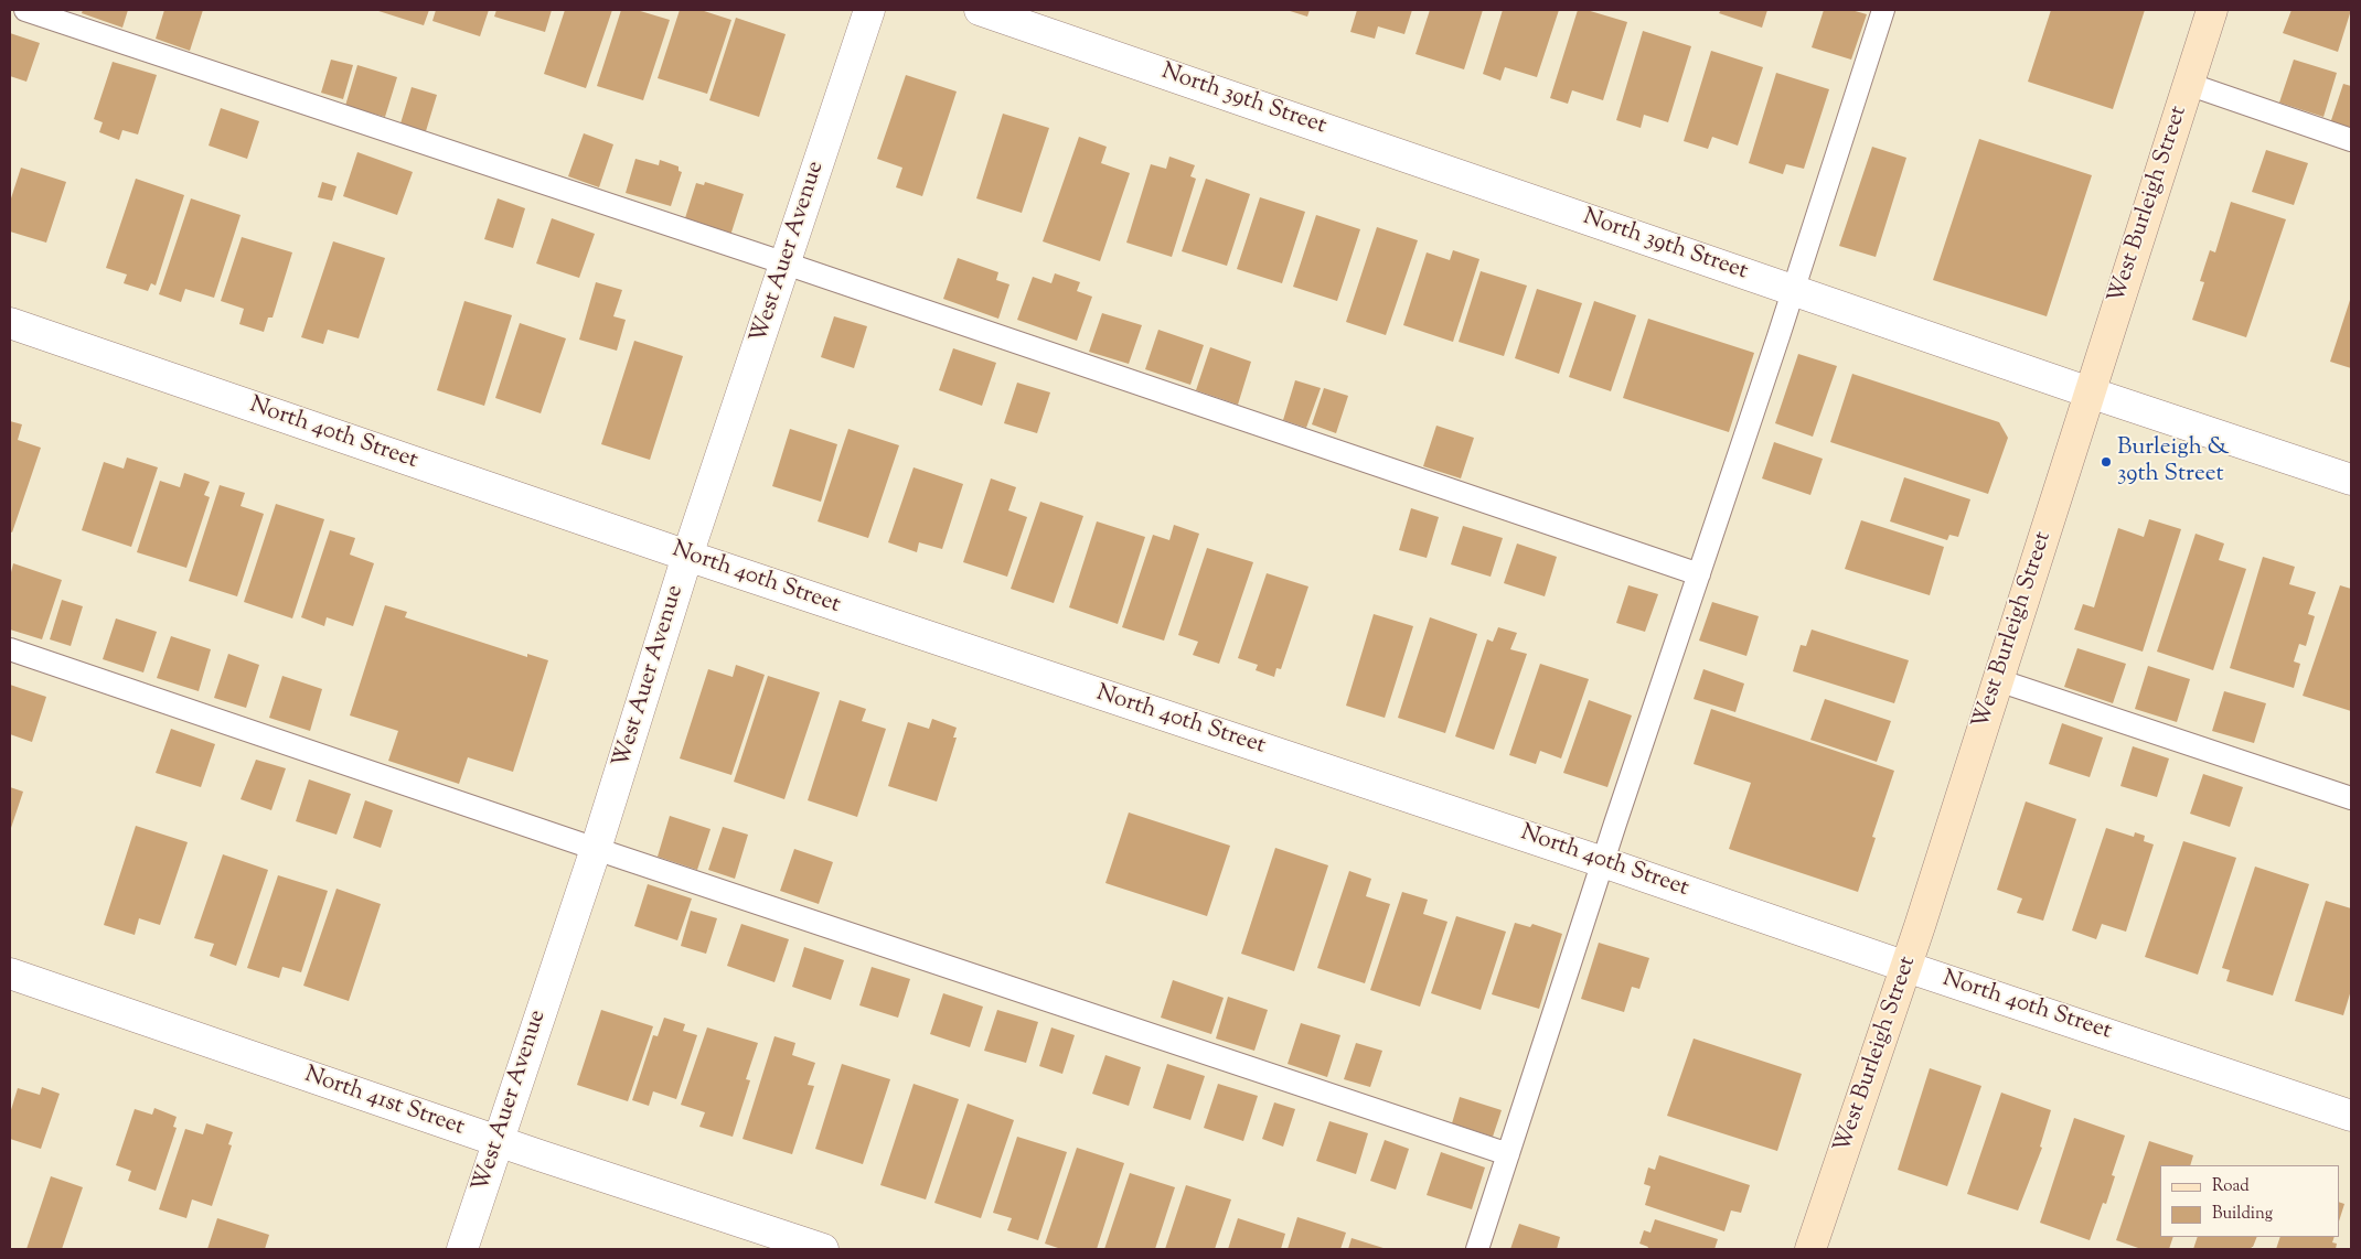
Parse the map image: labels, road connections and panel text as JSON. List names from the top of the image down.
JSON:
{
  "streets": {
    "main road": ["West Burleigh Street"],
    "street": [
      "North 39th Street",
      "West Auer Avenue",
      "North 40th Street",
      "North 41st Street"
    ]
  },
  "crossings": [
    ["North 39th Street", "West Burleigh Street"],
    ["West Burleigh Street", "North 40th Street"],
    ["West Auer Avenue", "North 40th Street"],
    ["West Auer Avenue", "North 41st Street"]
  ],
  "places": ["Burleigh & 39th Street"],
  "legend": ["Road", "Building"]
}
